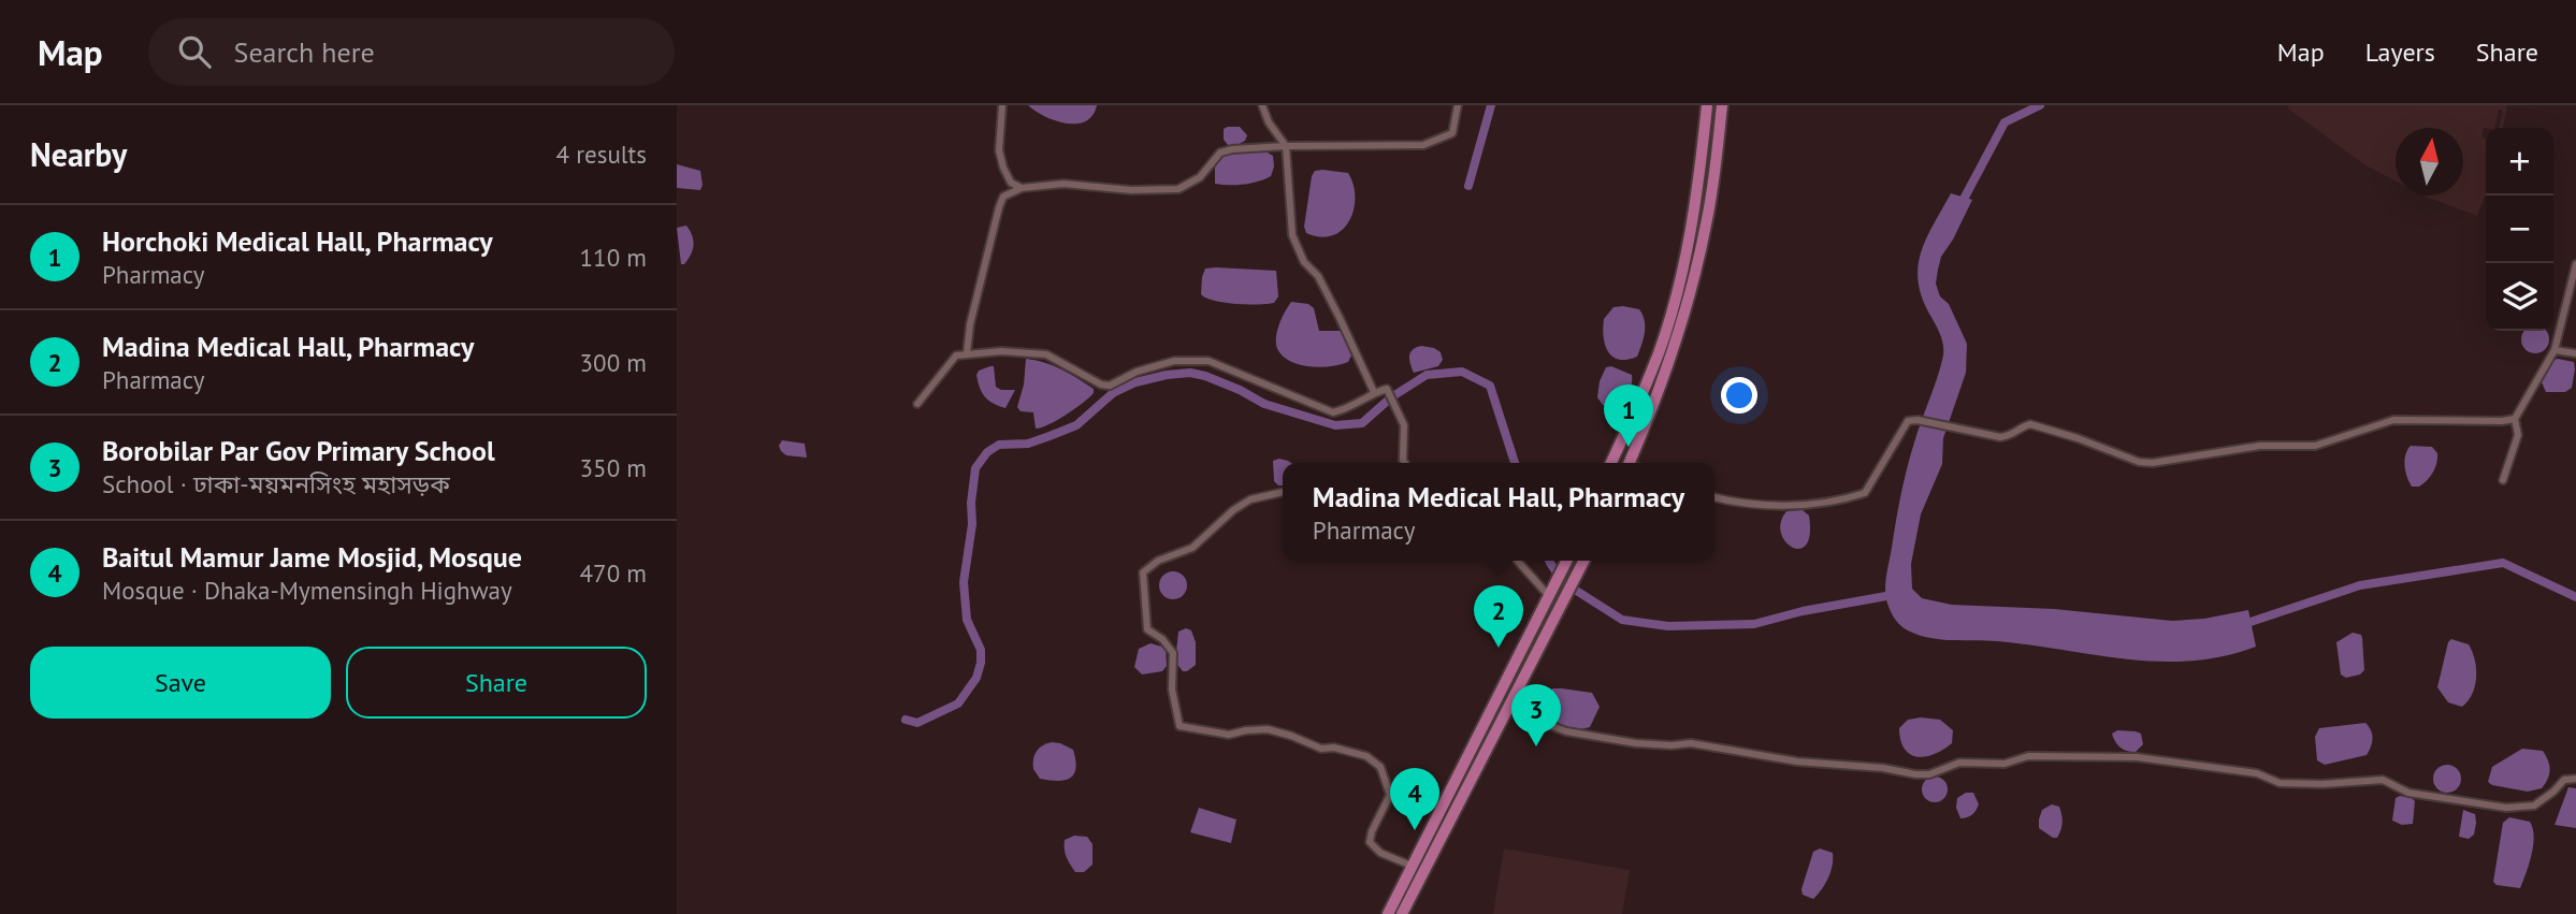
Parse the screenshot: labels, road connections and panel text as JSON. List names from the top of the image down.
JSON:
{
  "north": "top",
  "page": {
    "header": "Map",
    "search": "Search here",
    "nav": ["Map", "Layers", "Share"],
    "heading": ["Nearby", "4 results"],
    "map_buttons": ["+", "−"],
    "list": [
      {
        "mark": "1",
        "name": "Horchoki Medical Hall, Pharmacy",
        "note": "Pharmacy",
        "value": "110 m"
      },
      {
        "mark": "2",
        "name": "Madina Medical Hall, Pharmacy",
        "note": "Pharmacy",
        "value": "300 m"
      },
      {
        "mark": "3",
        "name": "Borobilar Par Gov Primary School",
        "note": "School · ঢাকা-ময়মনসিংহ মহাসড়ক",
        "value": "350 m"
      },
      {
        "mark": "4",
        "name": "Baitul Mamur Jame Mosjid, Mosque",
        "note": "Mosque · Dhaka-Mymensingh Highway",
        "value": "470 m"
      }
    ],
    "pins": [
      "1",
      "2",
      "3",
      "4"
    ],
    "popup": ["Madina Medical Hall, Pharmacy", "Pharmacy"],
    "buttons": ["Save", "Share"]
  }
}
